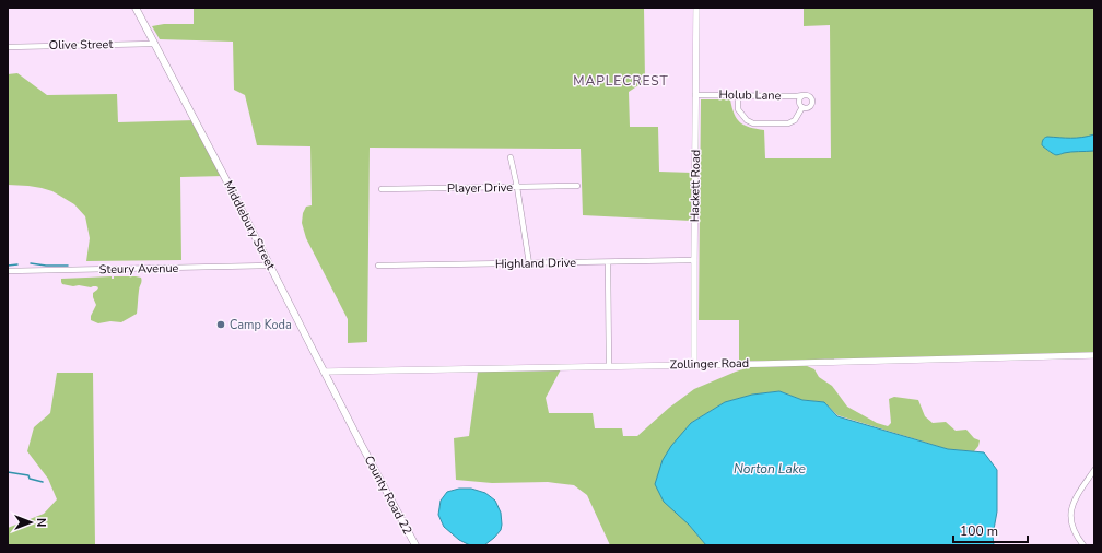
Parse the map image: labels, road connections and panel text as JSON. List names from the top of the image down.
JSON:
{
  "streets": {
    "main road": ["Middlebury Street", "County Road 22"],
    "street": [
      "Olive Street",
      "Holub Lane",
      "Hackett Road",
      "Player Drive",
      "Highland Drive",
      "Steury Avenue",
      "Zollinger Road"
    ]
  },
  "crossings": [
    ["Olive Street", "Middlebury Street"],
    ["Holub Lane", "Hackett Road"],
    ["Hackett Road", "Highland Drive"],
    ["Hackett Road", "Zollinger Road"],
    ["Middlebury Street", "Steury Avenue"],
    ["Middlebury Street", "Zollinger Road"],
    ["Middlebury Street", "County Road 22"]
  ],
  "districts": ["MAPLECREST"],
  "water": ["Norton Lake"],
  "places": ["Camp Koda"],
  "scale_bar": "100 m",
  "north": "right"
}
